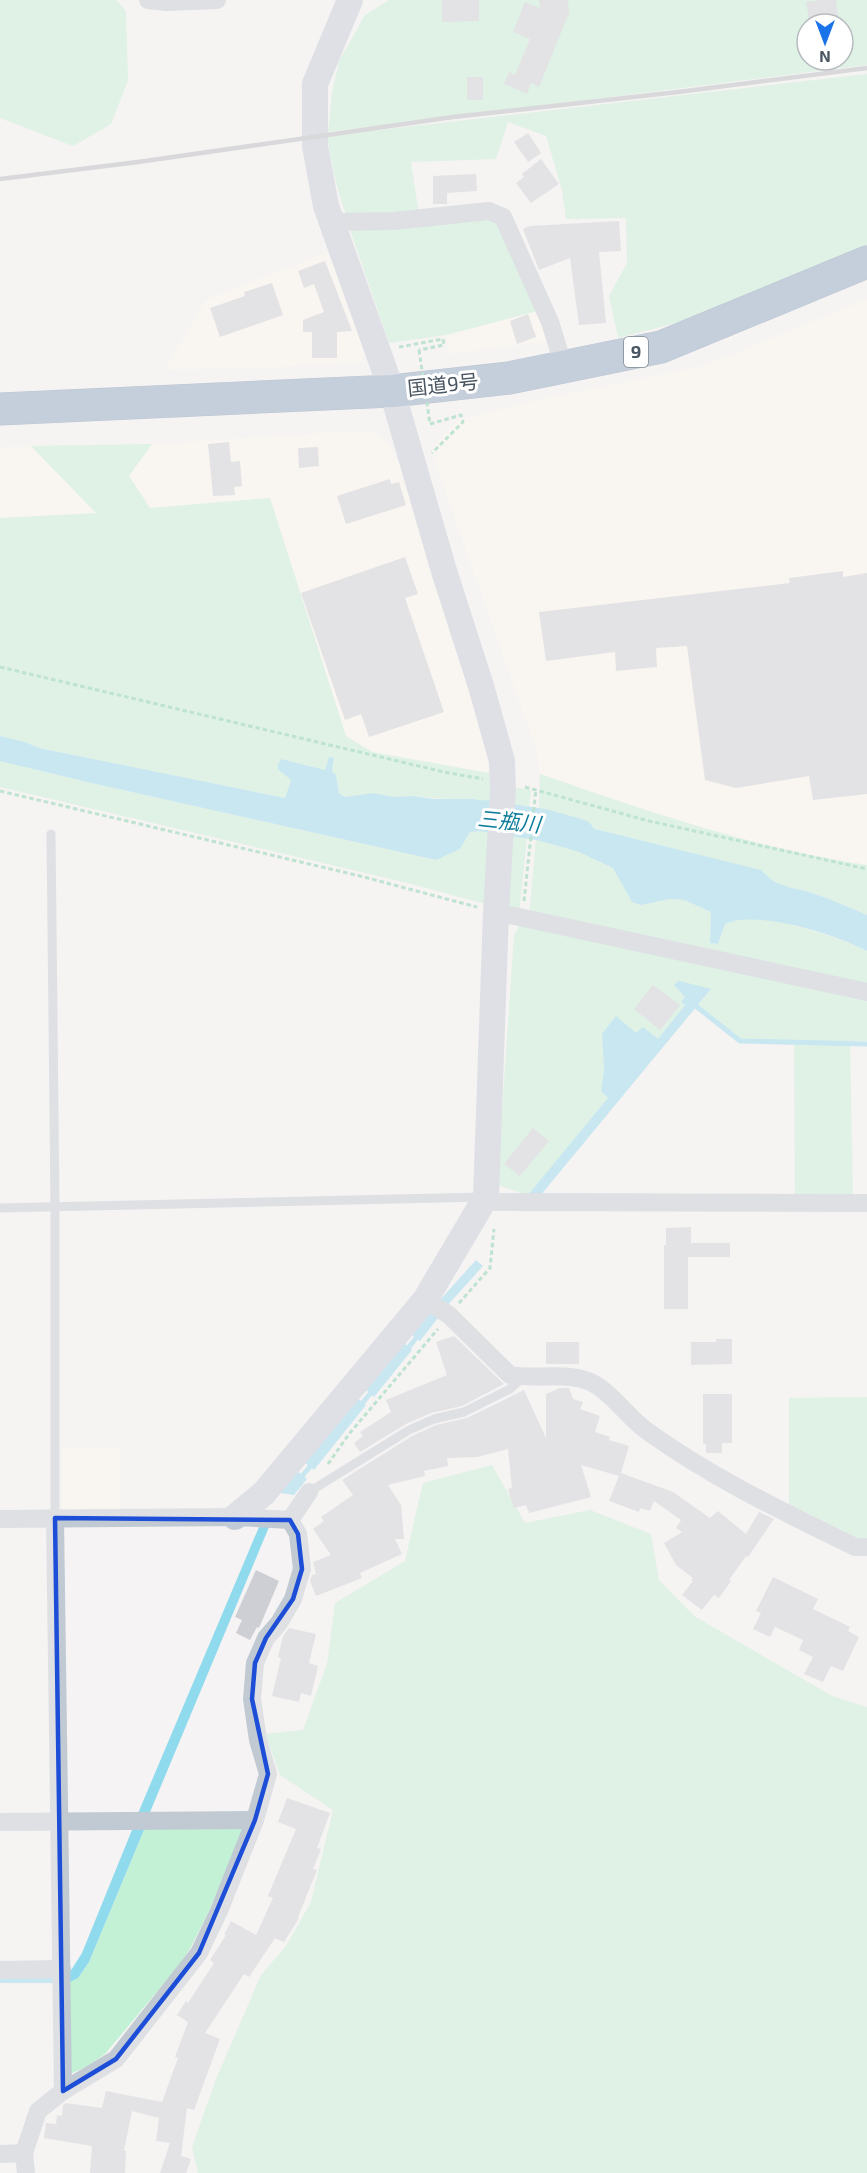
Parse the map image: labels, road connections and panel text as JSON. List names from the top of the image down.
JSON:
{
  "streets": {
    "highway": ["9", "国道9号"]
  },
  "water": ["三瓶川"],
  "north": "bottom"
}
